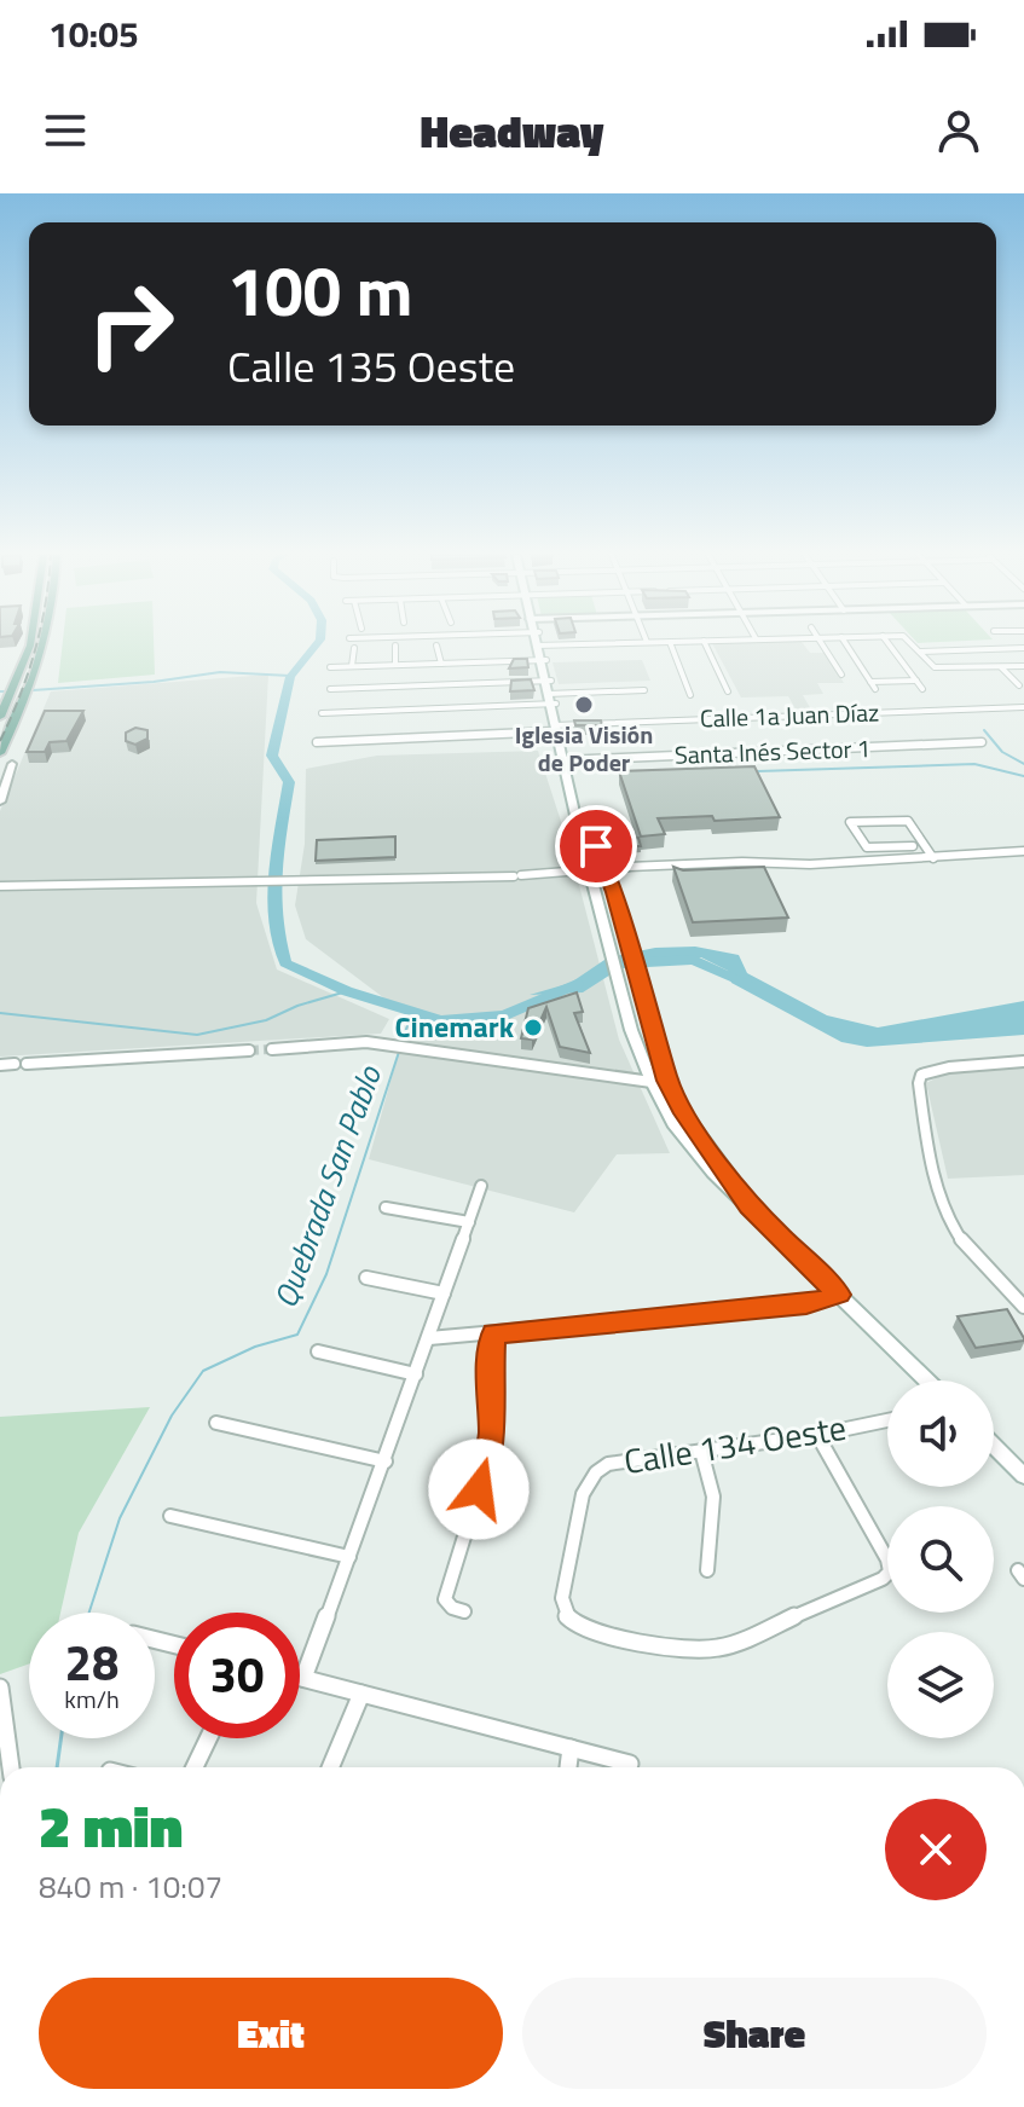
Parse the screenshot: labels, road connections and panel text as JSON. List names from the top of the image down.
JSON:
{
  "streets": {
    "street": ["Calle 1a Juan Díaz", "Santa Inés Sector 1", "Calle 134 Oeste"]
  },
  "water": ["Quebrada San Pablo"],
  "places": ["Iglesia Visión de Poder", "Cinemark"],
  "page": {
    "status": "10:05",
    "header": "Headway",
    "turn": ["100 m", "Calle 135 Oeste"],
    "speed": "28 km/h",
    "limit": "30",
    "heading": ["2 min", "840 m · 10:07"],
    "buttons": ["Exit", "Share"]
  }
}
